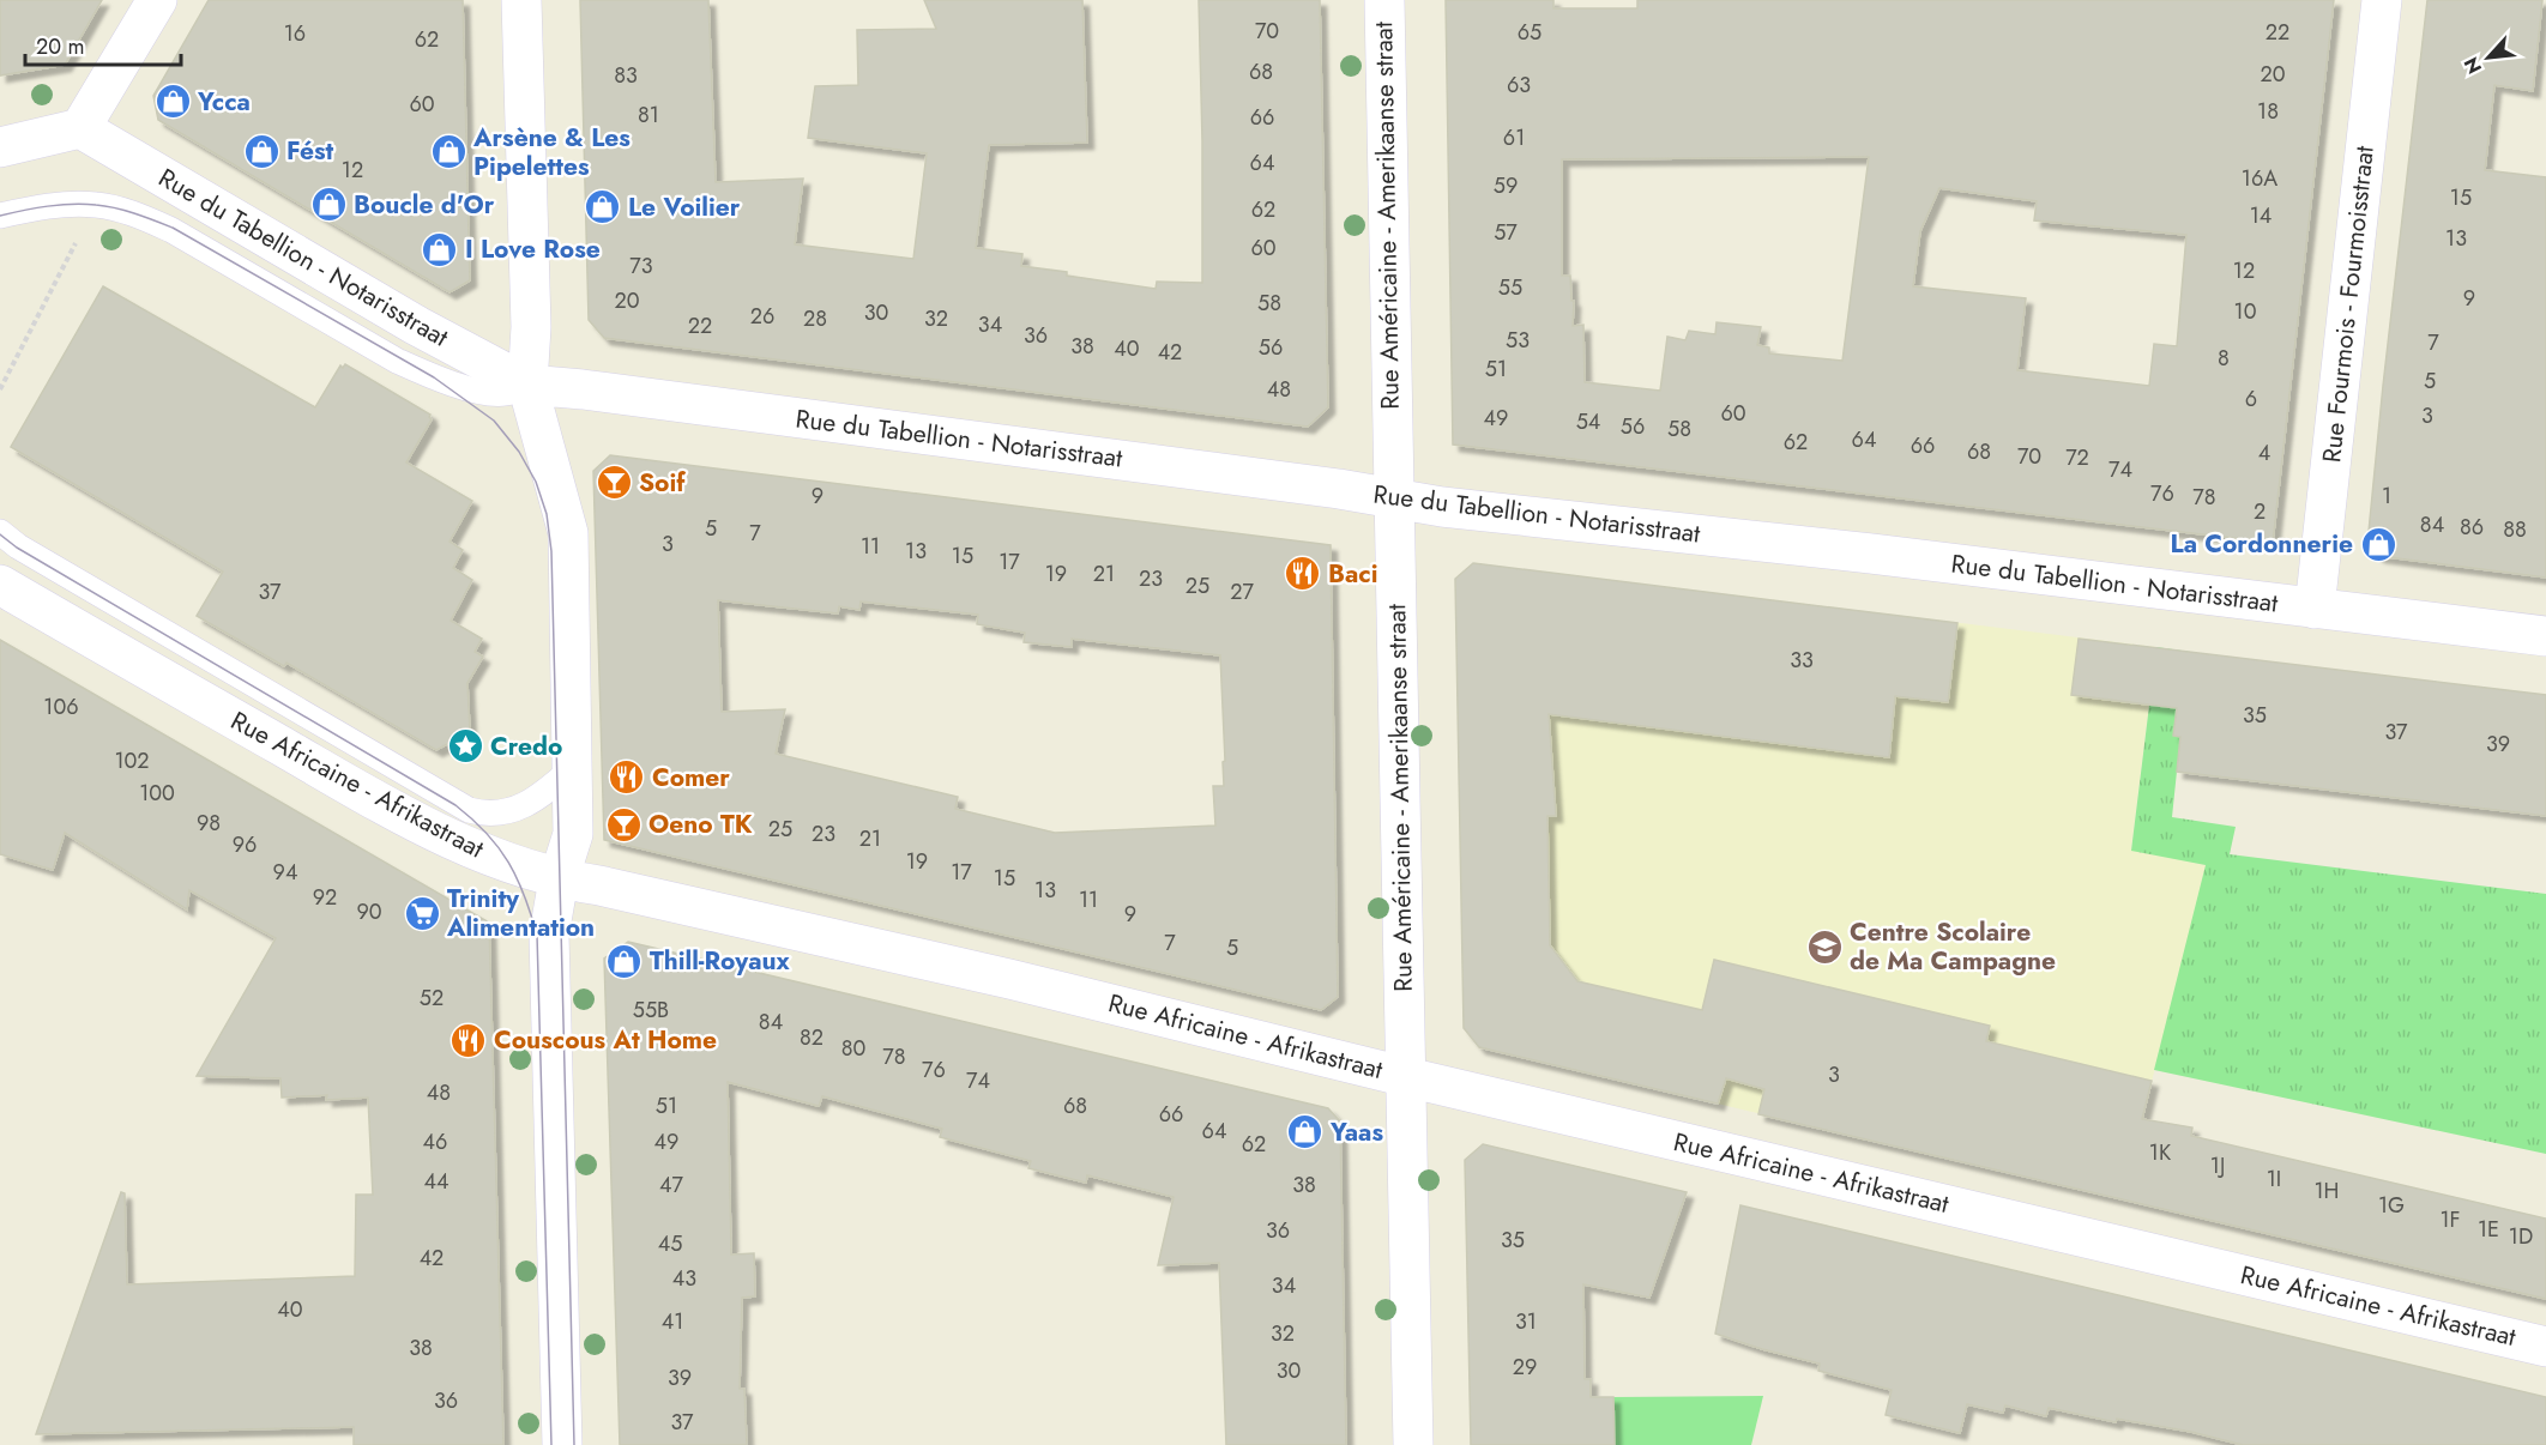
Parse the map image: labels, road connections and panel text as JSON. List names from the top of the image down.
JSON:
{
  "streets": {
    "street": [
      "Rue Américaine - Amerikaanse straat",
      "Rue du Tabellion - Notarisstraat",
      "Rue Fourmois - Fourmoisstraat",
      "Rue Africaine - Afrikastraat"
    ]
  },
  "crossings": [
    ["Rue Américaine - Amerikaanse straat", "Rue du Tabellion - Notarisstraat"],
    ["Rue Américaine - Amerikaanse straat", "Rue Africaine - Afrikastraat"],
    ["Rue du Tabellion - Notarisstraat", "Rue Fourmois - Fourmoisstraat"]
  ],
  "places": {
    "shop": [
      "Ycca",
      "Fést",
      "Arsène & Les Pipelettes",
      "Boucle d'Or",
      "Le Voilier",
      "I Love Rose",
      "La Cordonnerie",
      "Thill-Royaux",
      "Yaas"
    ],
    "bar": ["Soif", "Oeno TK"],
    "restaurant": ["Baci", "Comer", "Couscous At Home"],
    "place": ["Credo"],
    "supermarket": ["Trinity Alimentation"],
    "school or university": ["Centre Scolaire de Ma Campagne"]
  },
  "house_numbers": [
    "70",
    "65",
    "22",
    "16",
    "62",
    "68",
    "20",
    "83",
    "63",
    "60",
    "18",
    "81",
    "66",
    "61",
    "64",
    "12",
    "16A",
    "59",
    "15",
    "62",
    "14",
    "57",
    "13",
    "60",
    "73",
    "12",
    "55",
    "9",
    "20",
    "58",
    "10",
    "30",
    "26",
    "28",
    "32",
    "34",
    "22",
    "36",
    "53",
    "7",
    "38",
    "56",
    "40",
    "42",
    "8",
    "51",
    "5",
    "48",
    "6",
    "60",
    "3",
    "49",
    "54",
    "56",
    "58",
    "64",
    "62",
    "66",
    "68",
    "4",
    "70",
    "72",
    "74",
    "76",
    "9",
    "1",
    "78",
    "2",
    "84",
    "86",
    "5",
    "88",
    "7",
    "3",
    "11",
    "13",
    "15",
    "17",
    "19",
    "21",
    "23",
    "25",
    "37",
    "27",
    "33",
    "106",
    "35",
    "37",
    "39",
    "102",
    "100",
    "98",
    "25",
    "23",
    "21",
    "96",
    "19",
    "94",
    "17",
    "15",
    "13",
    "92",
    "11",
    "90",
    "9",
    "7",
    "5",
    "52",
    "55B",
    "84",
    "82",
    "80",
    "78",
    "76",
    "3",
    "74",
    "48",
    "51",
    "68",
    "66",
    "64",
    "46",
    "49",
    "62",
    "1K",
    "1J",
    "1I",
    "44",
    "47",
    "38",
    "1H",
    "1G",
    "1F",
    "1E",
    "36",
    "1D",
    "35",
    "45",
    "42",
    "43",
    "34",
    "40",
    "41",
    "31",
    "32",
    "38",
    "29",
    "30",
    "39",
    "36",
    "37"
  ],
  "scale_bar": "20 m",
  "north": "bottom left"
}
